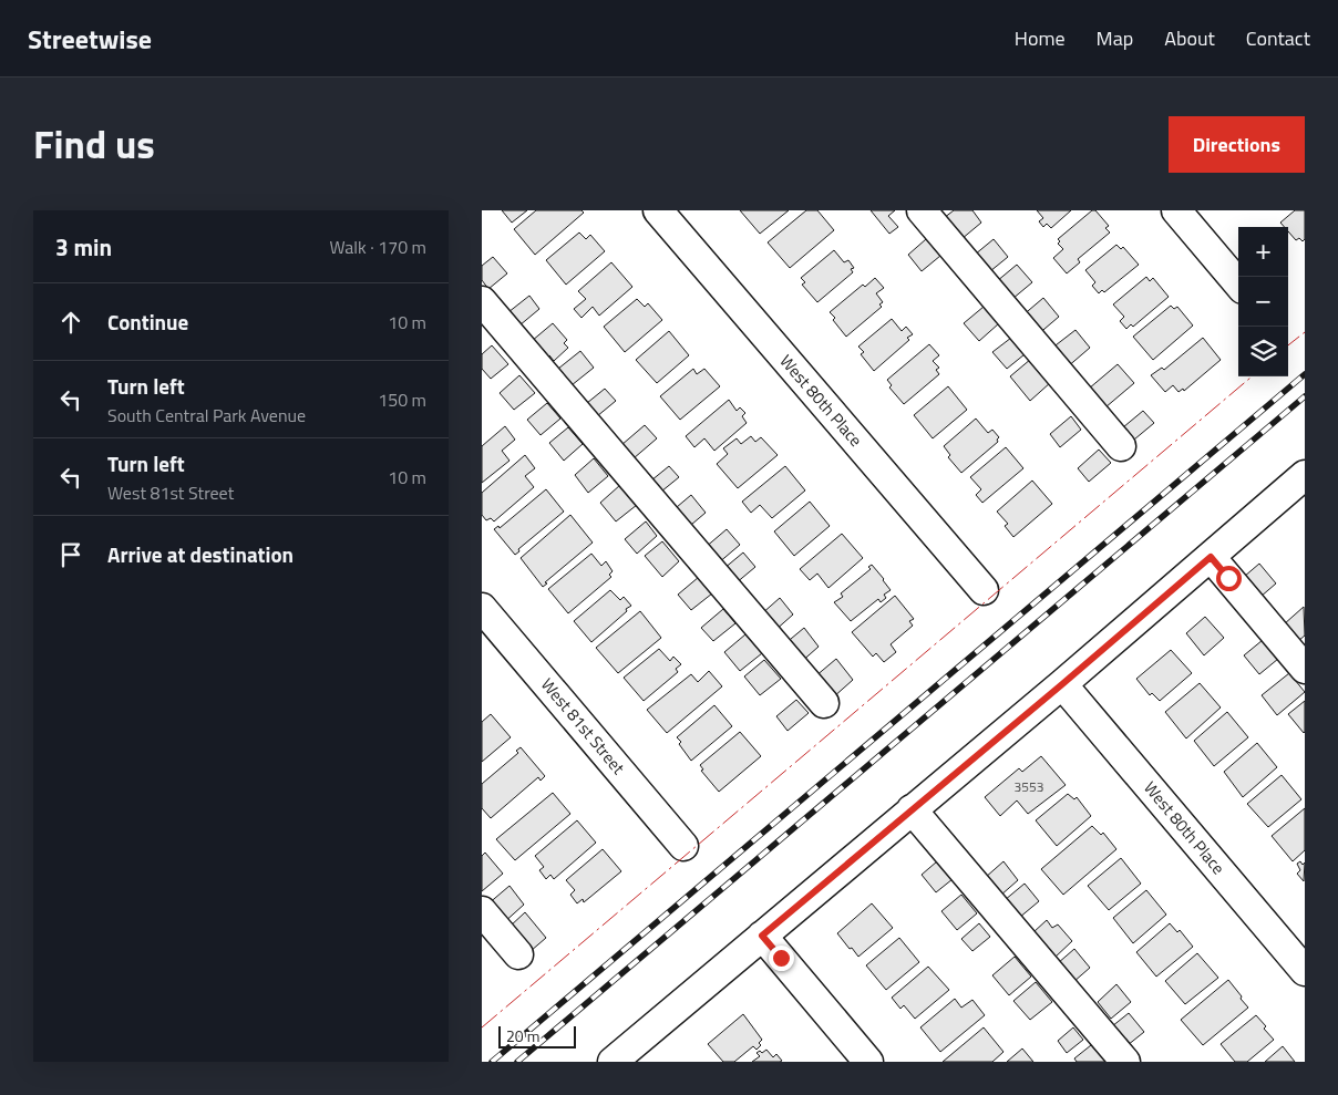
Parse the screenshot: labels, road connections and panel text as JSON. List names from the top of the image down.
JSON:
{
  "streets": {
    "street": ["West 80th Place", "West 81st Street"]
  },
  "house_numbers": ["3553"],
  "scale_bar": "20 m",
  "page": {
    "header": "Streetwise",
    "nav": [
      "Home",
      "Map",
      "About",
      "Contact"
    ],
    "title": "Find us",
    "buttons": "Directions",
    "heading": ["3 min", "Walk · 170 m"],
    "map_buttons": ["+", "−"],
    "list": [
      ["Continue", "10 m"],
      ["Turn left", "South Central Park Avenue", "150 m"],
      ["Turn left", "West 81st Street", "10 m"],
      "Arrive at destination"
    ],
    "scale": "20 m"
  }
}
